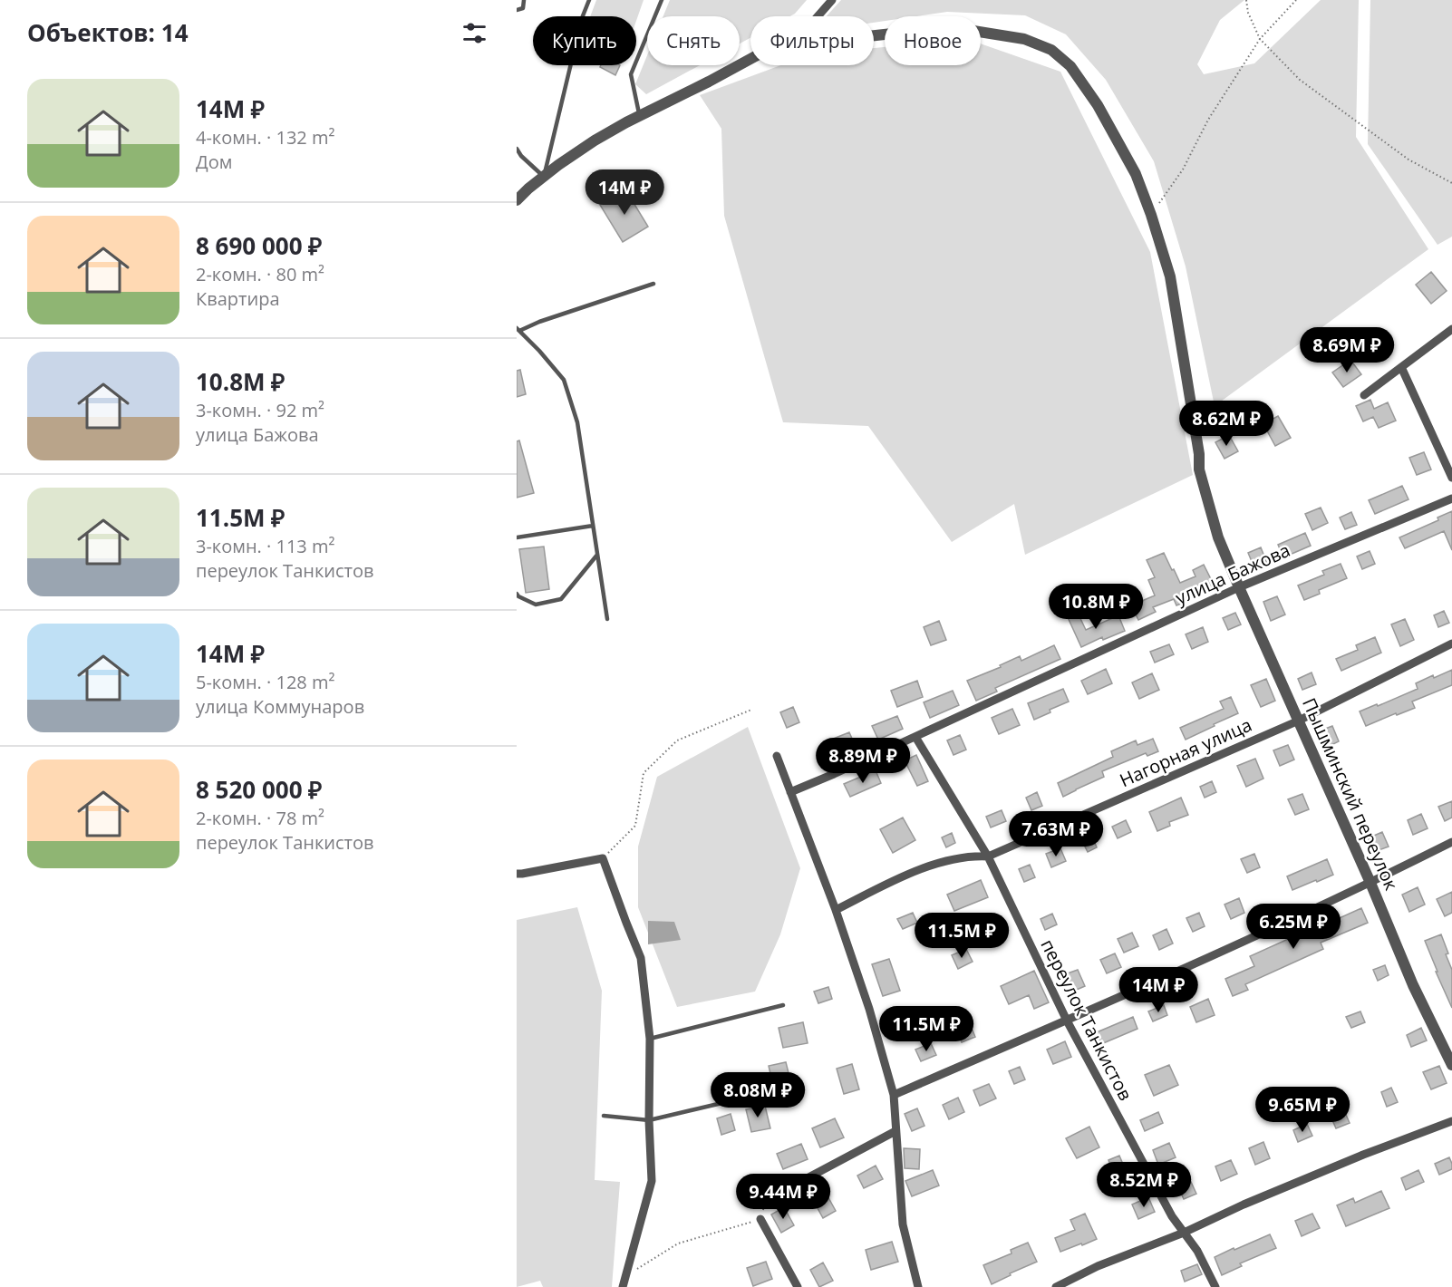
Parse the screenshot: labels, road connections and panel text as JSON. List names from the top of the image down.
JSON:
{
  "streets": {
    "street": [
      "улица Бажова",
      "Нагорная улица",
      "Пышминский переулок",
      "переулок Танкистов"
    ]
  },
  "crossings": [
    ["улица Бажова", "Пышминский переулок"],
    ["улица Бажова", "переулок Танкистов"],
    ["Нагорная улица", "Пышминский переулок"],
    ["Нагорная улица", "переулок Танкистов"]
  ],
  "page": {
    "heading": "Объектов: 14",
    "chip": [
      "Купить",
      "Снять",
      "Фильтры",
      "Новое"
    ],
    "list": [
      {
        "name": "14M ₽",
        "note": "4-комн. · 132 m² · Дом"
      },
      {
        "name": "8 690 000 ₽",
        "note": "2-комн. · 80 m² · Квартира"
      },
      {
        "name": "10.8M ₽",
        "note": "3-комн. · 92 m² · улица Бажова"
      },
      {
        "name": "11.5M ₽",
        "note": "3-комн. · 113 m² · переулок Танкистов"
      },
      {
        "name": "14M ₽",
        "note": "5-комн. · 128 m² · улица Коммунаров"
      },
      {
        "name": "8 520 000 ₽",
        "note": "2-комн. · 78 m² · переулок Танкистов"
      }
    ],
    "price": [
      "14M ₽",
      "8.69M ₽",
      "8.62M ₽",
      "10.8M ₽",
      "8.89M ₽",
      "7.63M ₽",
      "6.25M ₽",
      "11.5M ₽",
      "14M ₽",
      "11.5M ₽",
      "8.08M ₽",
      "9.65M ₽",
      "8.52M ₽",
      "9.44M ₽"
    ]
  }
}
